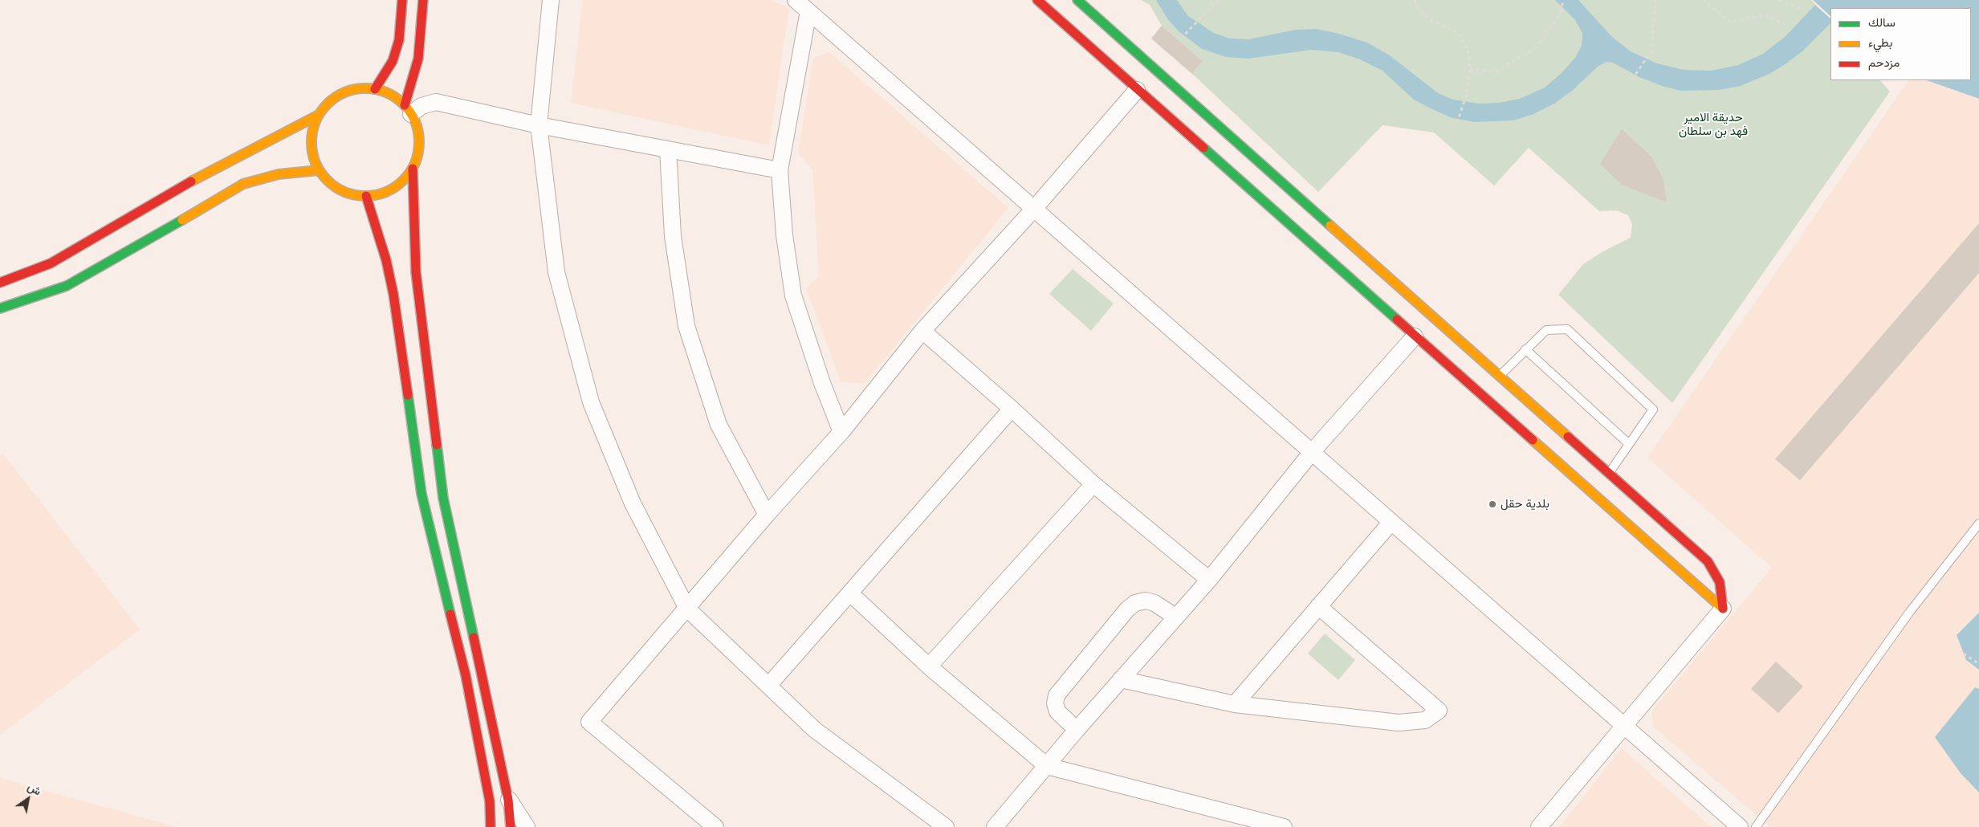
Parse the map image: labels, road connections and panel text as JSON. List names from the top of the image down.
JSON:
{
  "parks": ["حديقة الامير فهد بن سلطان"],
  "places": ["بلدية حقل"],
  "legend": ["سالك", "بطيء", "مزدحم"],
  "north": "top right"
}
